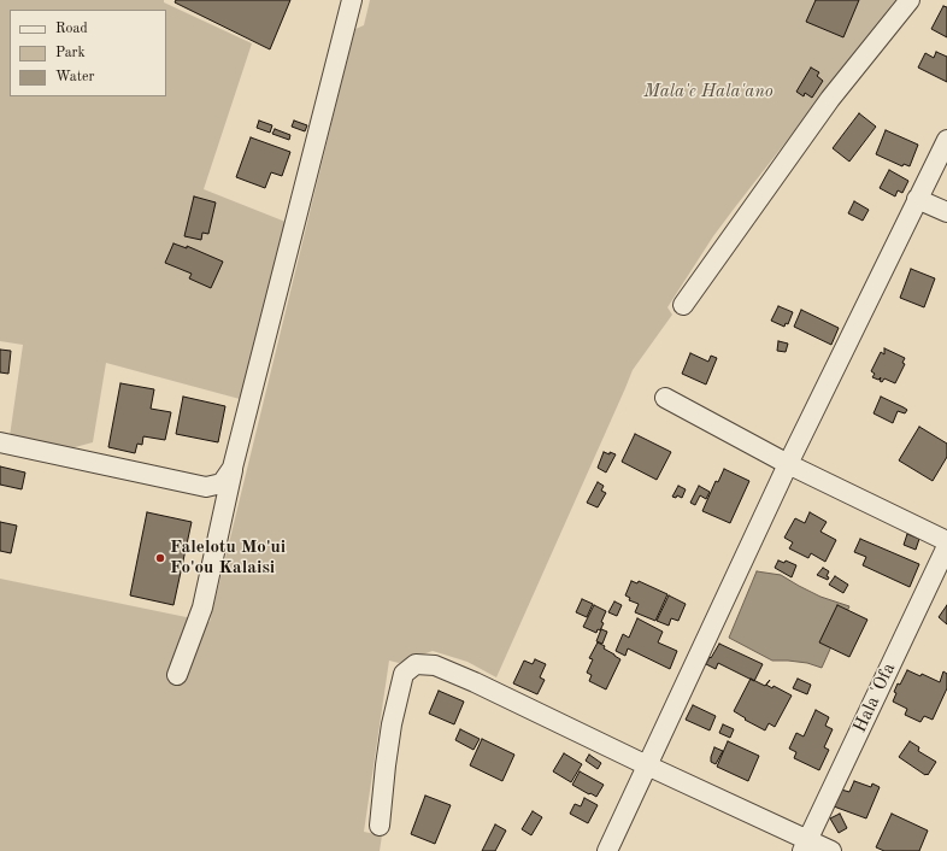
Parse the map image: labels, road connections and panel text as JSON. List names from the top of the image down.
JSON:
{
  "streets": {
    "street": ["Hala 'Ofa"]
  },
  "parks": ["Mala'e Hala'ano"],
  "places": ["Falelotu Mo'ui Fo'ou Kalaisi"],
  "legend": ["Road", "Park", "Water"]
}
